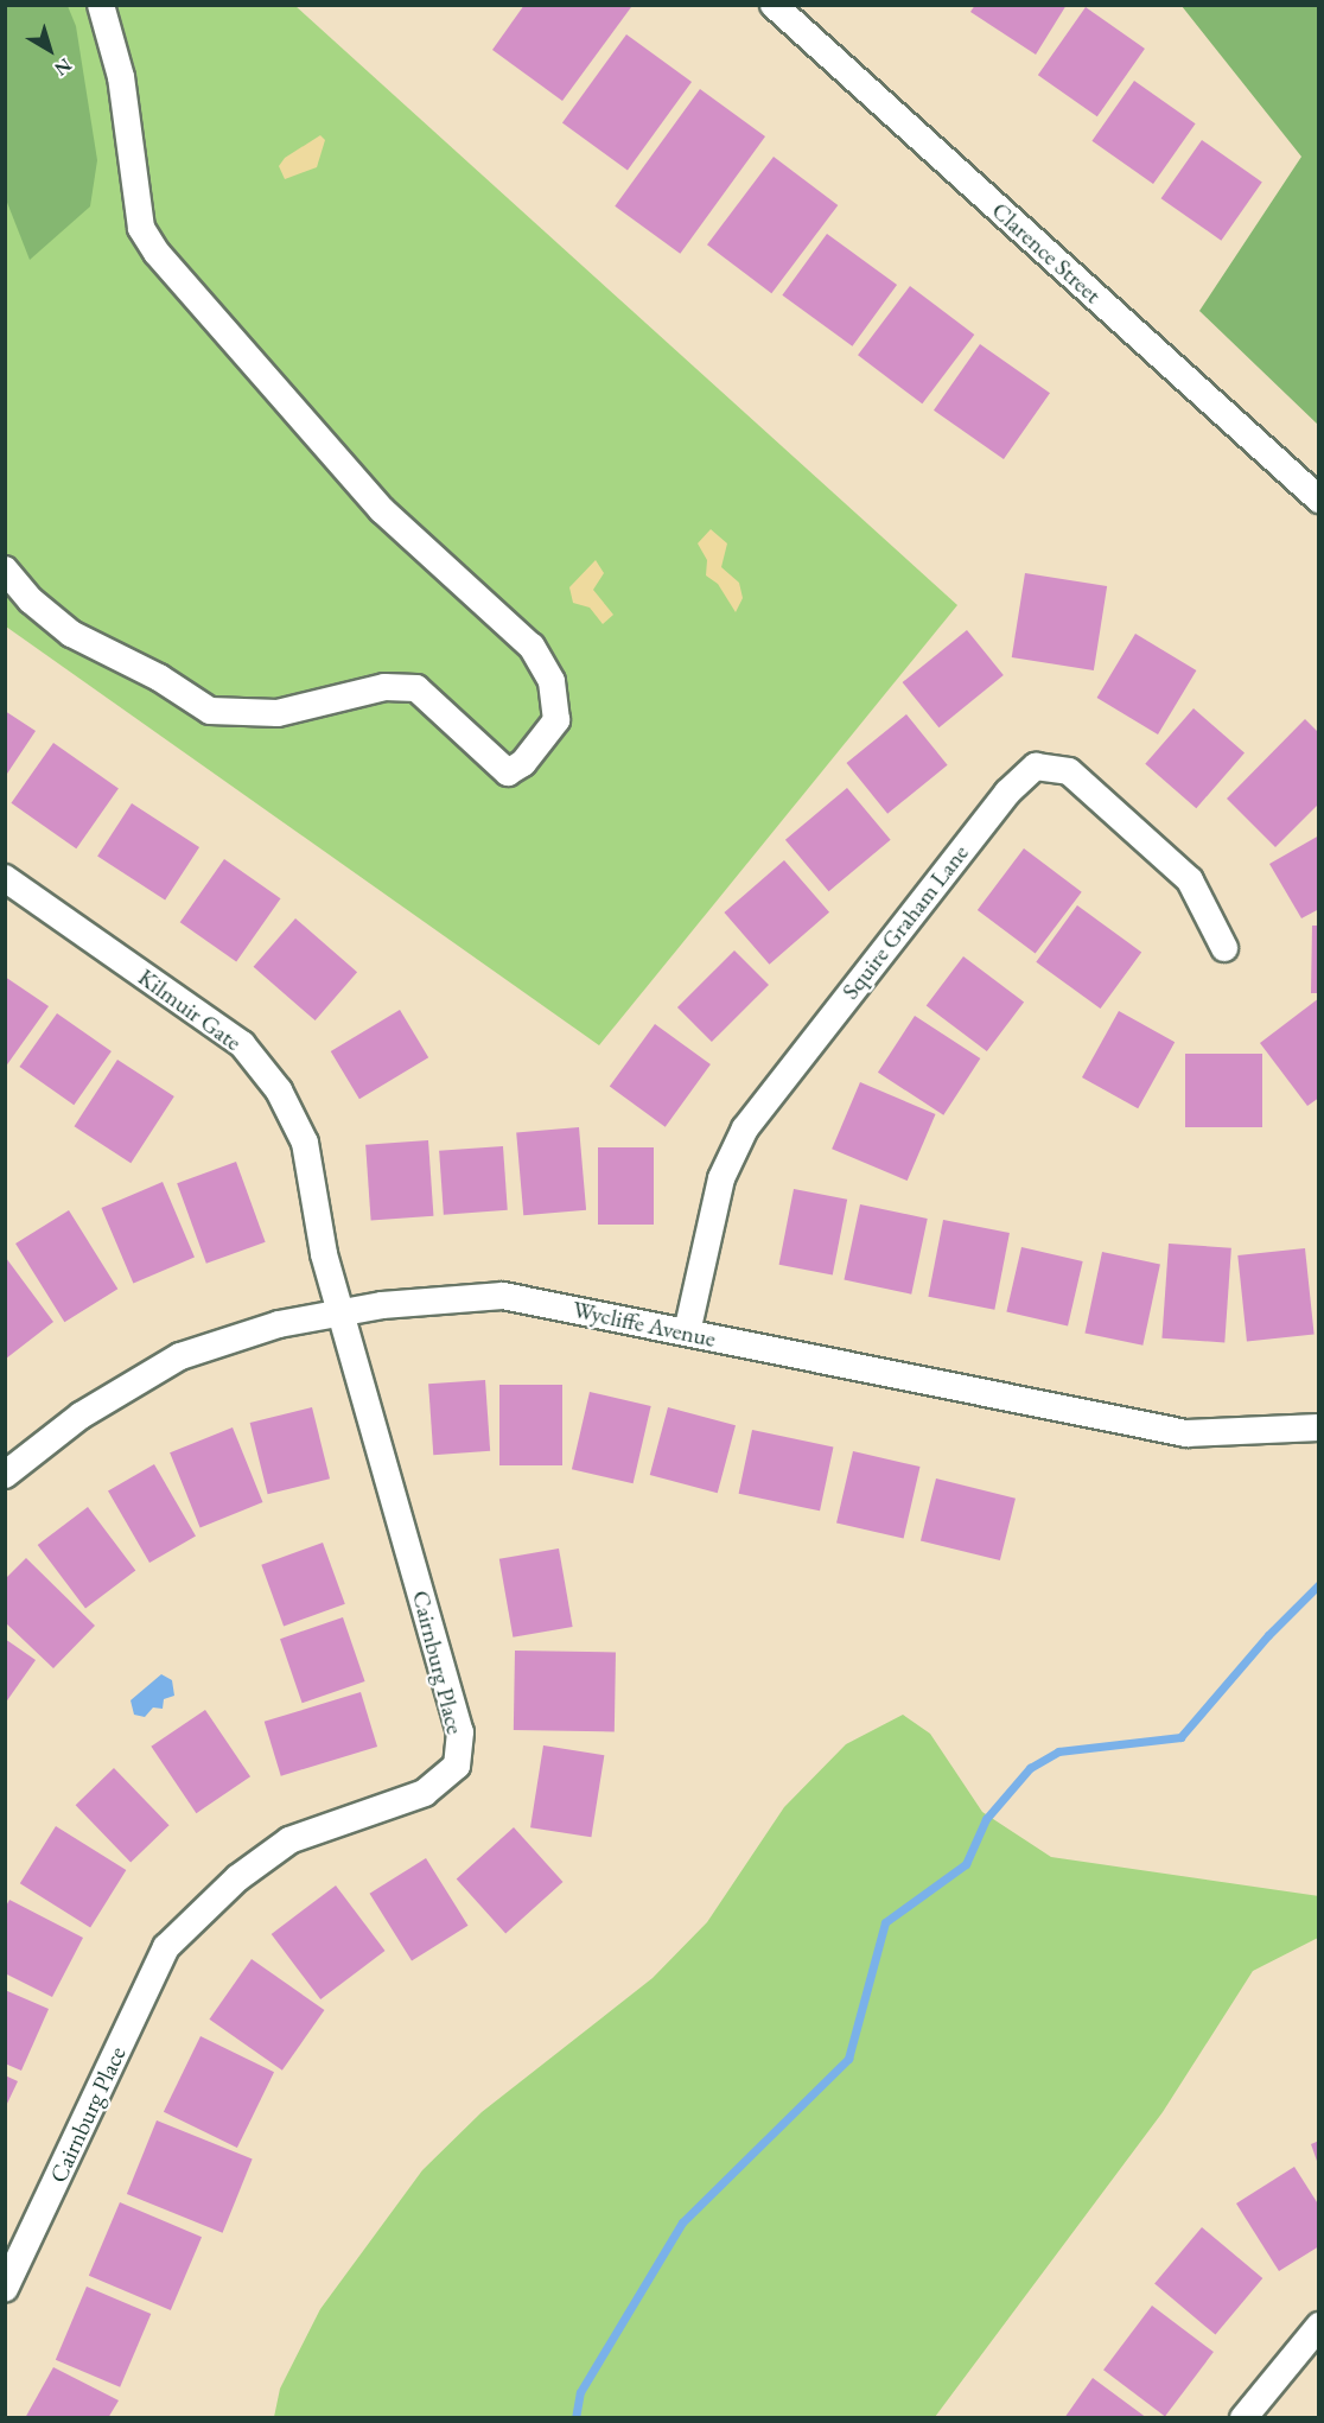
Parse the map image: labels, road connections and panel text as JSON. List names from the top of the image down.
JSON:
{
  "streets": {
    "street": [
      "Clarence Street",
      "Squire Graham Lane",
      "Kilmuir Gate",
      "Wycliffe Avenue",
      "Cairnburg Place"
    ]
  },
  "crossings": [
    ["Squire Graham Lane", "Wycliffe Avenue"],
    ["Kilmuir Gate", "Wycliffe Avenue"],
    ["Kilmuir Gate", "Cairnburg Place"],
    ["Wycliffe Avenue", "Cairnburg Place"]
  ],
  "north": "bottom right"
}
